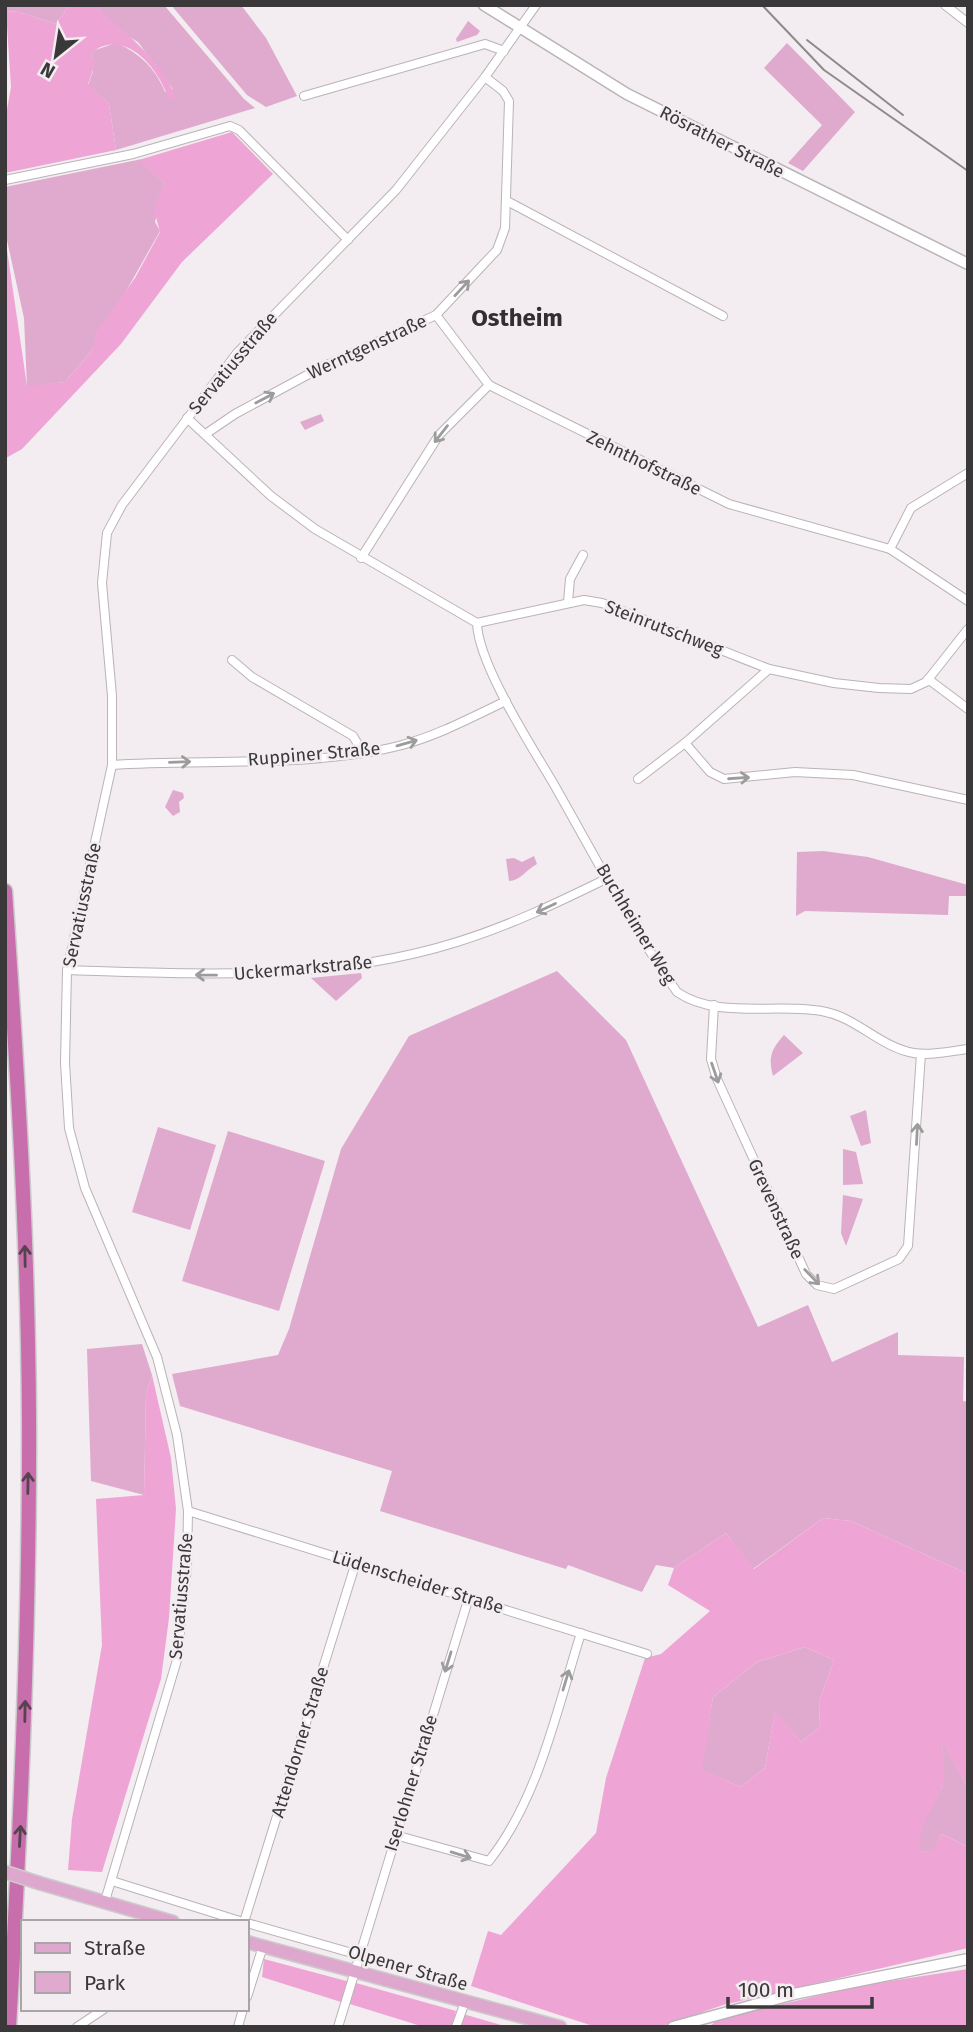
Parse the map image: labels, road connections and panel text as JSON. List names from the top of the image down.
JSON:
{
  "streets": {
    "main road": ["Rösrather Straße", "Olpener Straße"],
    "street": [
      "Werntgenstraße",
      "Servatiusstraße",
      "Zehnthofstraße",
      "Steinrutschweg",
      "Ruppiner Straße",
      "Buchheimer Weg",
      "Uckermarkstraße",
      "Grevenstraße",
      "Lüdenscheider Straße",
      "Attendorner Straße",
      "Iserlohner Straße"
    ]
  },
  "crossings": [
    ["Rösrather Straße", "Servatiusstraße"],
    ["Werntgenstraße", "Servatiusstraße"],
    ["Werntgenstraße", "Zehnthofstraße"],
    ["Servatiusstraße", "Ruppiner Straße"],
    ["Servatiusstraße", "Uckermarkstraße"],
    ["Servatiusstraße", "Lüdenscheider Straße"],
    ["Servatiusstraße", "Olpener Straße"],
    ["Steinrutschweg", "Buchheimer Weg"],
    ["Ruppiner Straße", "Buchheimer Weg"],
    ["Buchheimer Weg", "Uckermarkstraße"],
    ["Buchheimer Weg", "Grevenstraße"],
    ["Lüdenscheider Straße", "Attendorner Straße"],
    ["Lüdenscheider Straße", "Iserlohner Straße"],
    ["Iserlohner Straße", "Olpener Straße"]
  ],
  "one_way": [
    "Werntgenstraße",
    "Ruppiner Straße",
    "Uckermarkstraße",
    "Iserlohner Straße"
  ],
  "districts": ["Ostheim"],
  "legend": ["Straße", "Park"],
  "scale_bar": "100 m",
  "north": "bottom left"
}
